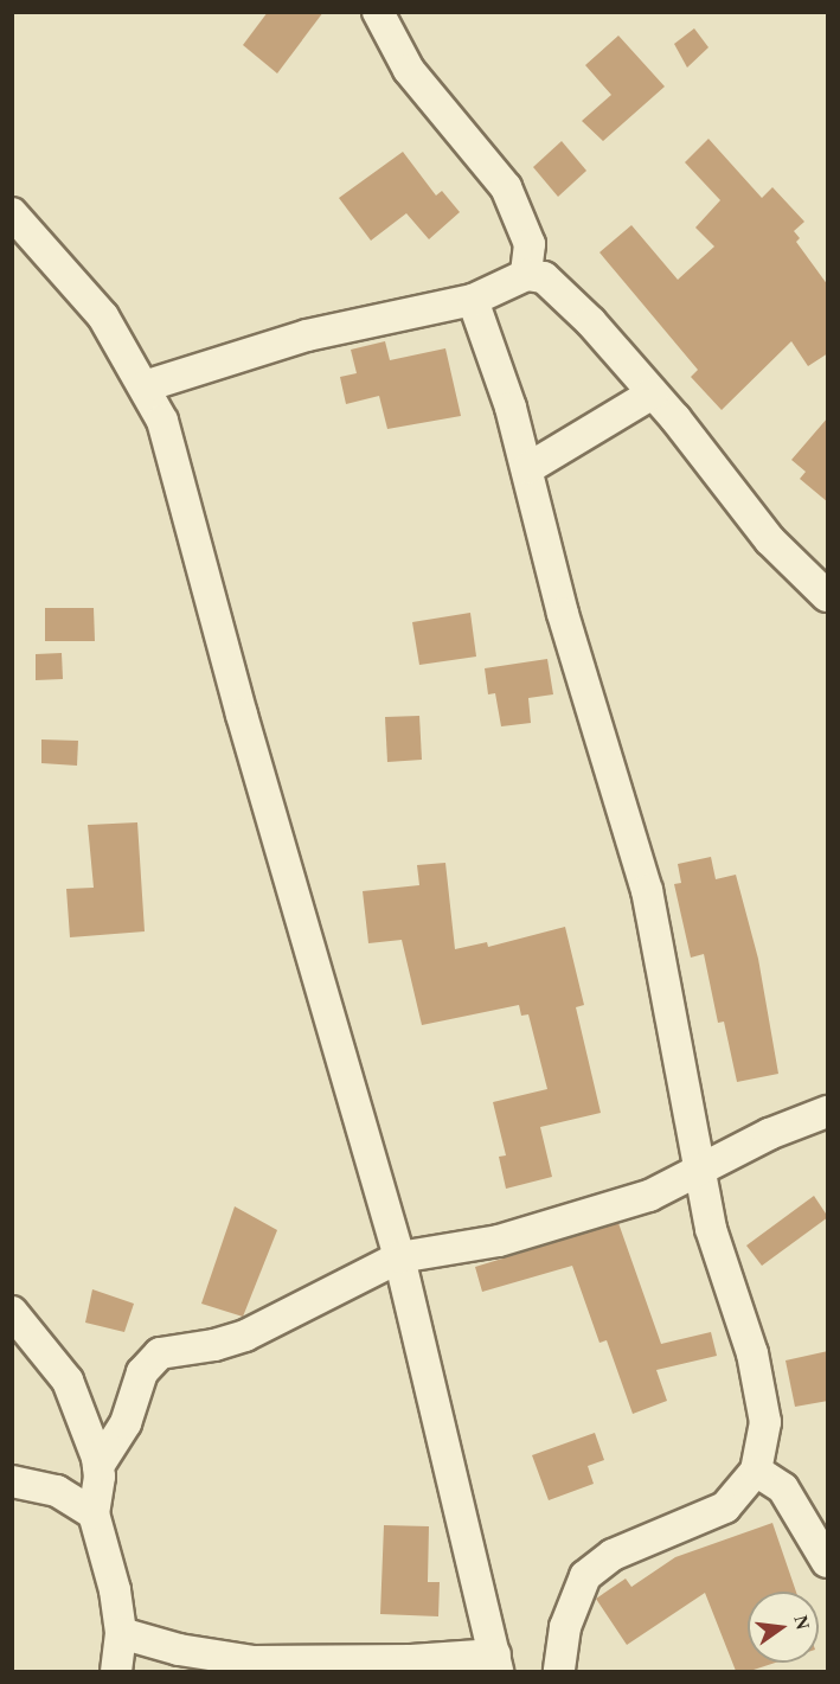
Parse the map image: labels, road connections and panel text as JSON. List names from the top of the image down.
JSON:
{
  "north": "right"
}
